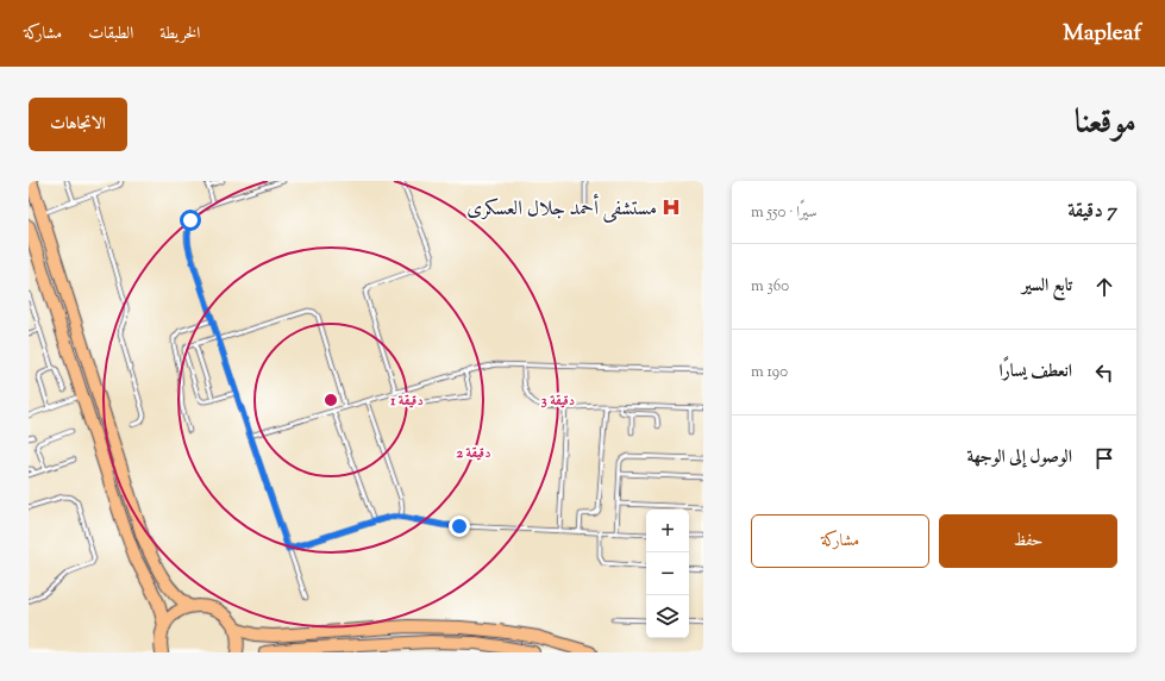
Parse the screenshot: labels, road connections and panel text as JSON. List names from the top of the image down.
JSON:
{
  "places": {
    "hospital": ["مستشفى أحمد جلال العسكرى"]
  },
  "page": {
    "header": "Mapleaf",
    "nav": ["الخريطة", "الطبقات", "مشاركة"],
    "title": "موقعنا",
    "buttons": [
      "الاتجاهات",
      ["حفظ", "مشاركة"]
    ],
    "heading": ["7 دقيقة", "سيرًا · 550 m"],
    "list": [
      ["تابع السير", "360 m"],
      ["انعطف يسارًا", "190 m"],
      "الوصول إلى الوجهة"
    ],
    "map_buttons": ["+", "−"]
  },
  "rings": ["1 دقيقة", "3 دقيقة", "2 دقيقة"]
}
